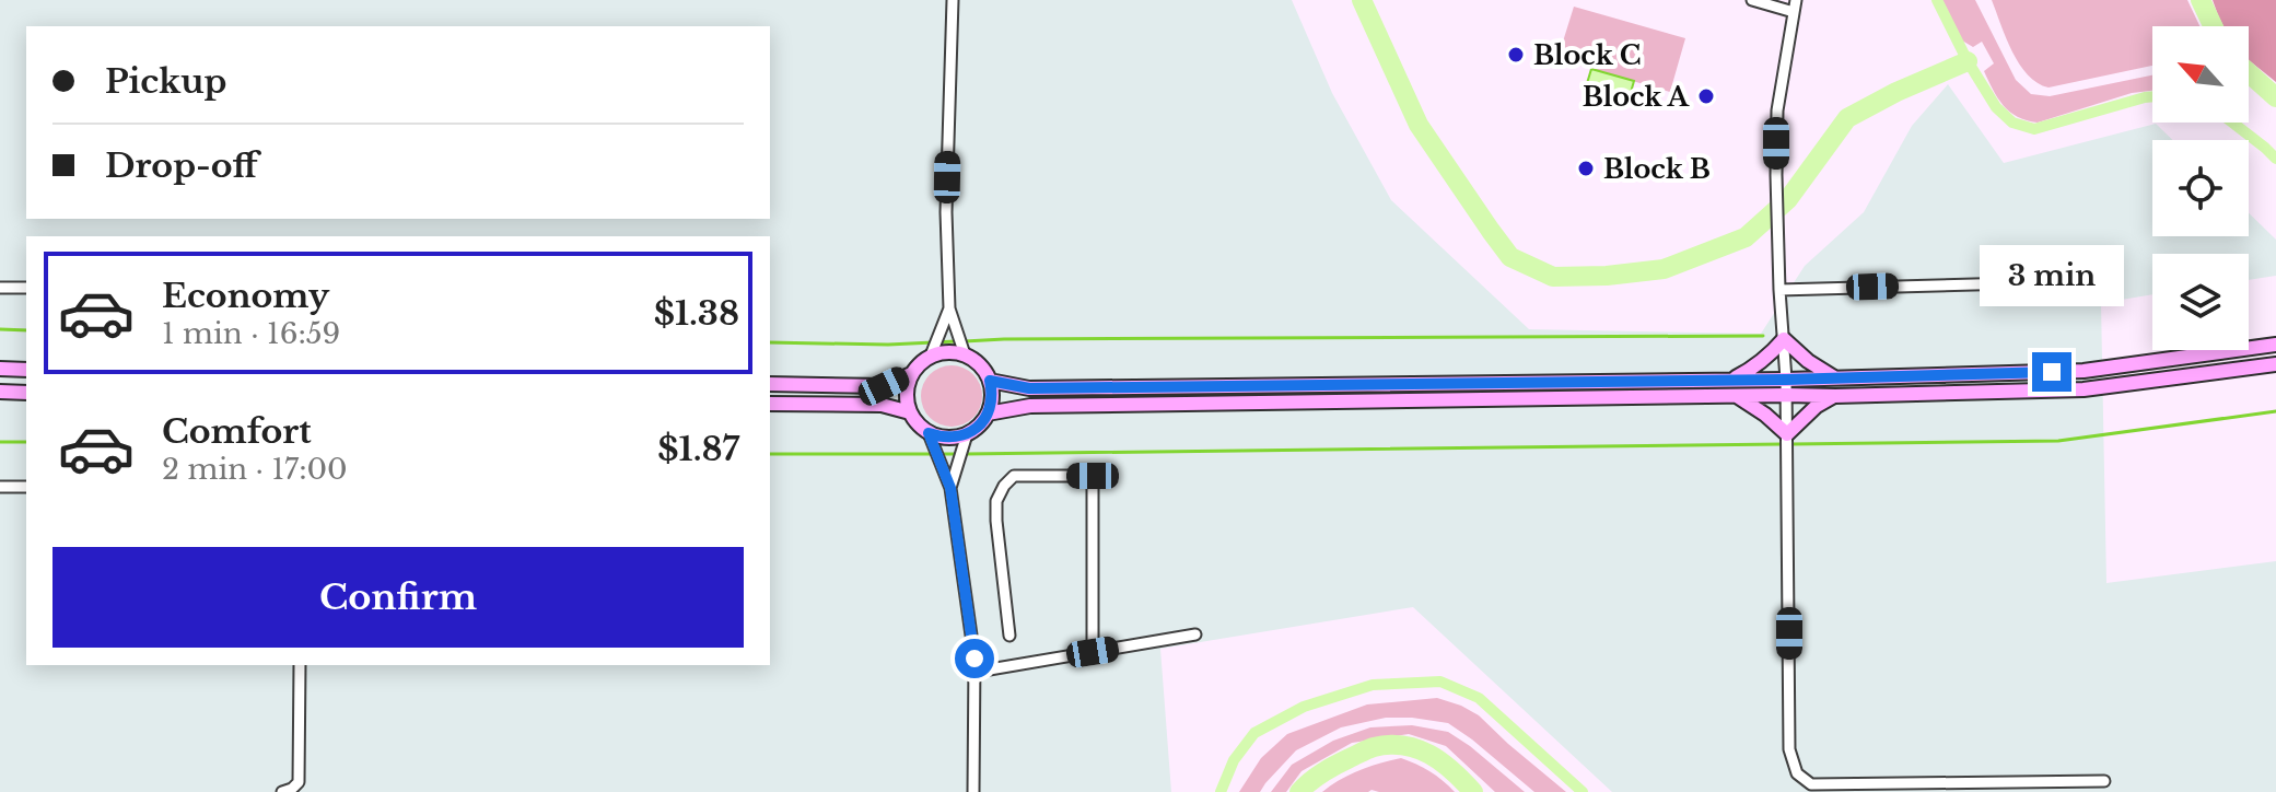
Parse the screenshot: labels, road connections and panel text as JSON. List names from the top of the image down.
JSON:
{
  "places": ["Block C", "Block A", "Block B"],
  "north": "top left",
  "page": {
    "banner": ["Pickup", "Drop-off"],
    "bubble": "3 min",
    "list": [
      {
        "name": "Economy",
        "note": "1 min · 16:59",
        "value": "$1.38"
      },
      {
        "name": "Comfort",
        "note": "2 min · 17:00",
        "value": "$1.87"
      }
    ],
    "buttons": "Confirm"
  }
}
